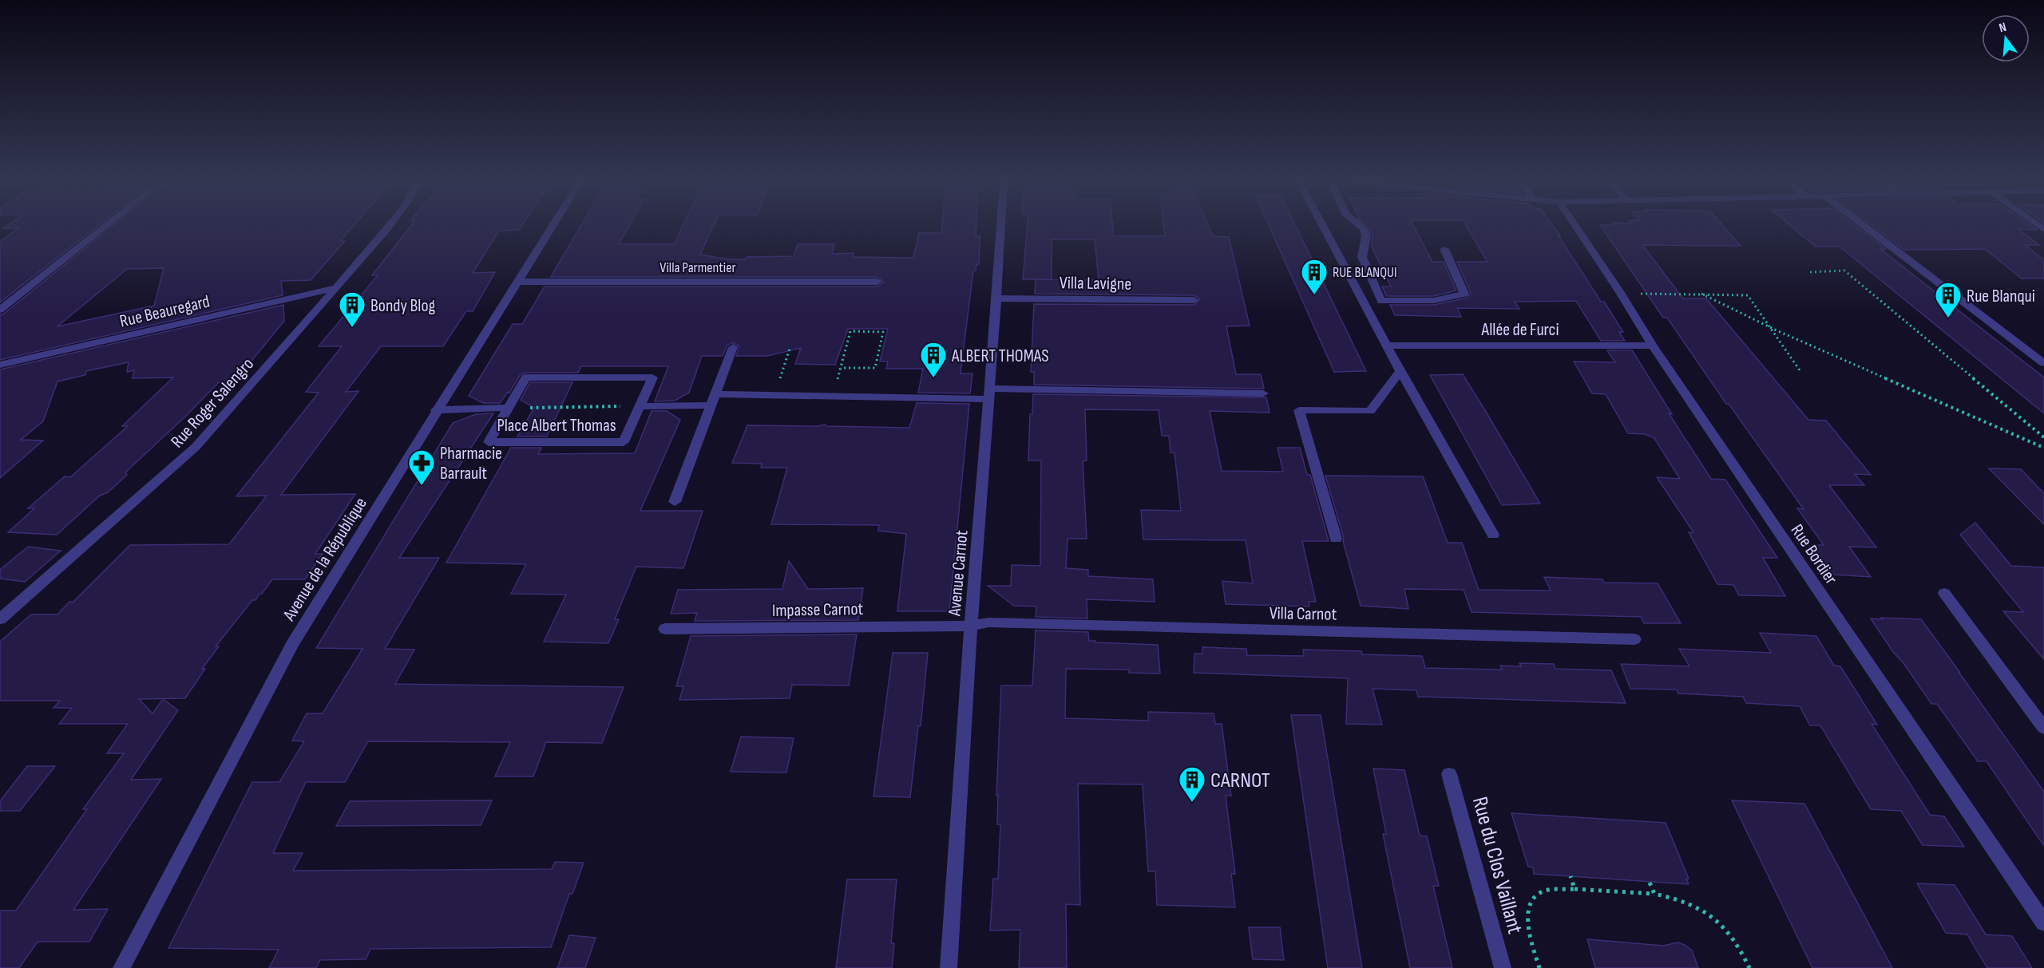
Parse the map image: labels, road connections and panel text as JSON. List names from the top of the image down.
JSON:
{
  "streets": {
    "street": [
      "Villa Parmentier",
      "Villa Lavigne",
      "Rue Beauregard",
      "Allée de Furci",
      "Rue Roger Salengro",
      "Place Albert Thomas",
      "Rue Bordier",
      "Avenue de la République",
      "Avenue Carnot",
      "Impasse Carnot",
      "Villa Carnot",
      "Rue du Clos Vaillant"
    ]
  },
  "crossings": [
    ["Villa Parmentier", "Avenue de la République"],
    ["Villa Lavigne", "Avenue Carnot"],
    ["Rue Beauregard", "Rue Roger Salengro"],
    ["Allée de Furci", "Rue Bordier"],
    ["Avenue Carnot", "Impasse Carnot"],
    ["Avenue Carnot", "Villa Carnot"],
    ["Impasse Carnot", "Villa Carnot"]
  ],
  "places": {
    "building": [
      "RUE BLANQUI",
      "Rue Blanqui",
      "Bondy Blog",
      "ALBERT THOMAS",
      "CARNOT"
    ],
    "pharmacy": ["Pharmacie Barrault"]
  },
  "north": "top"
}
